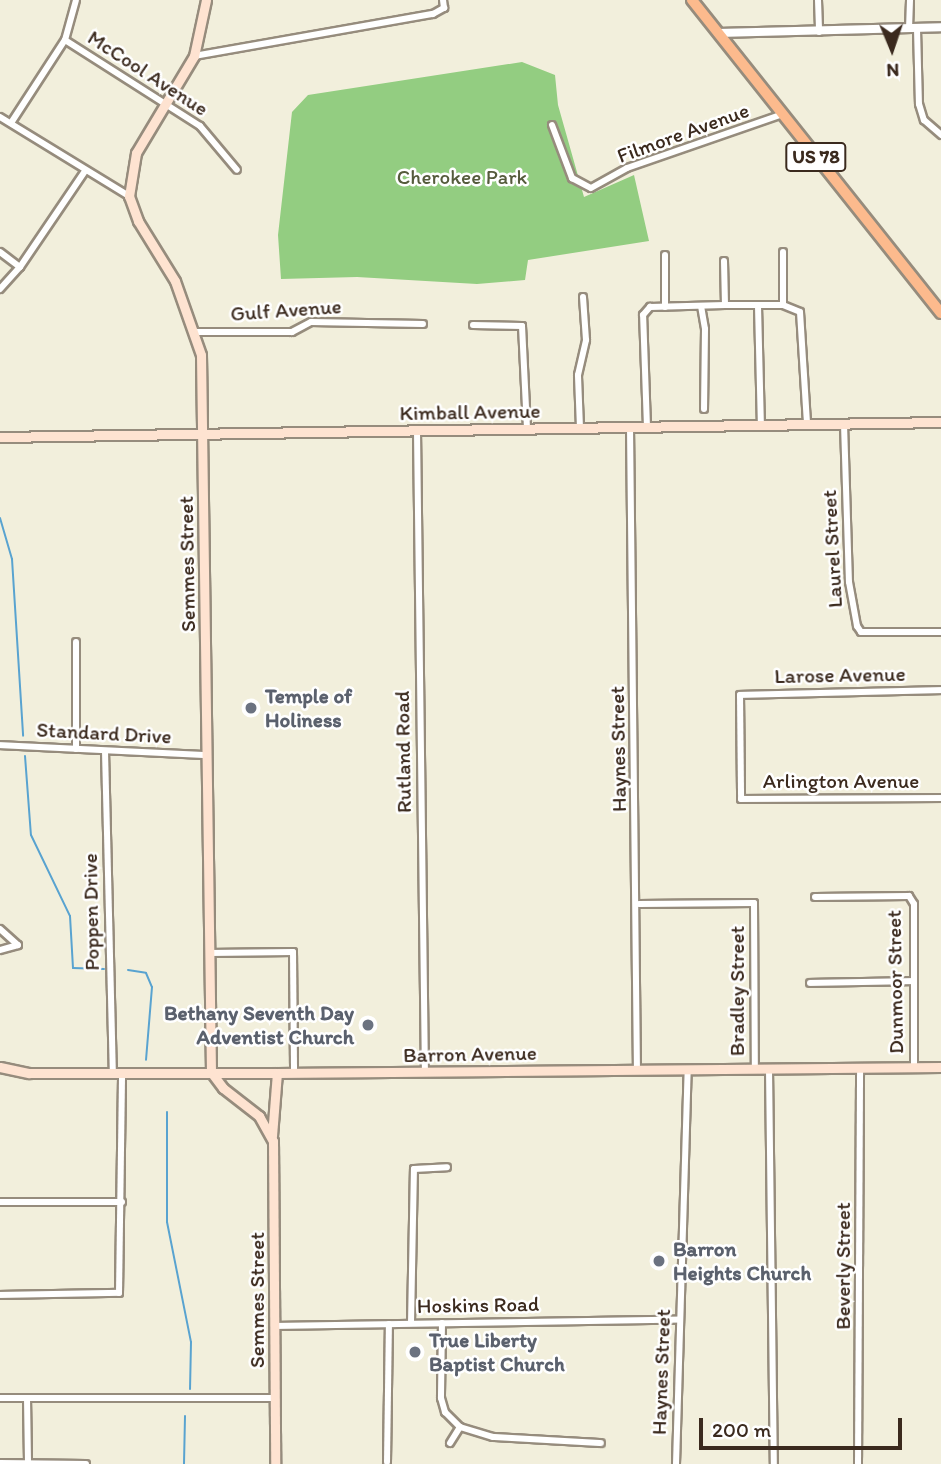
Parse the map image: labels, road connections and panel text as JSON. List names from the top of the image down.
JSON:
{
  "streets": {
    "main road": [
      "US 78",
      "Kimball Avenue",
      "Semmes Street",
      "Barron Avenue"
    ],
    "street": [
      "McCool Avenue",
      "Filmore Avenue",
      "Gulf Avenue",
      "Laurel Street",
      "Larose Avenue",
      "Standard Drive",
      "Haynes Street",
      "Rutland Road",
      "Arlington Avenue",
      "Poppen Drive",
      "Dunmoor Street",
      "Bradley Street",
      "Beverly Street",
      "Hoskins Road"
    ]
  },
  "crossings": [
    ["Filmore Avenue", "US 78"],
    ["Gulf Avenue", "Semmes Street"],
    ["Kimball Avenue", "Laurel Street"],
    ["Kimball Avenue", "Semmes Street"],
    ["Kimball Avenue", "Haynes Street"],
    ["Kimball Avenue", "Rutland Road"],
    ["Semmes Street", "Standard Drive"],
    ["Semmes Street", "Barron Avenue"],
    ["Semmes Street", "Hoskins Road"],
    ["Larose Avenue", "Arlington Avenue"],
    ["Standard Drive", "Poppen Drive"],
    ["Haynes Street", "Bradley Street"],
    ["Haynes Street", "Barron Avenue"],
    ["Haynes Street", "Hoskins Road"],
    ["Rutland Road", "Barron Avenue"],
    ["Poppen Drive", "Barron Avenue"],
    ["Dunmoor Street", "Barron Avenue"],
    ["Bradley Street", "Barron Avenue"],
    ["Barron Avenue", "Beverly Street"]
  ],
  "parks": ["Cherokee Park"],
  "places": [
    "Temple of Holiness",
    "Bethany Seventh Day Adventist Church",
    "Barron Heights Church",
    "True Liberty Baptist Church"
  ],
  "scale_bar": "200 m",
  "north": "bottom"
}
